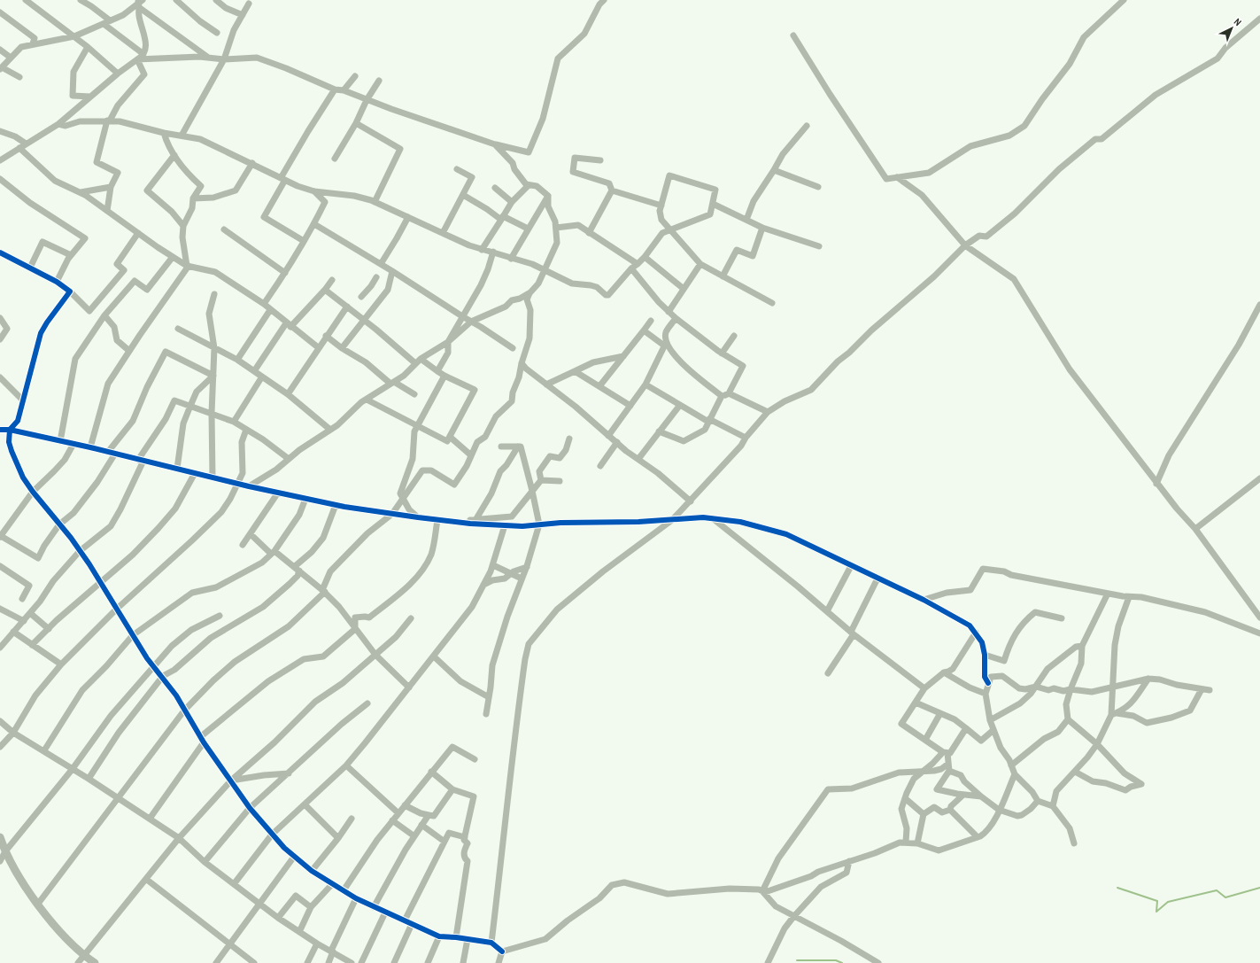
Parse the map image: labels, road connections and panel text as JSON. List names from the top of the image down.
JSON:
{
  "north": "top right"
}
